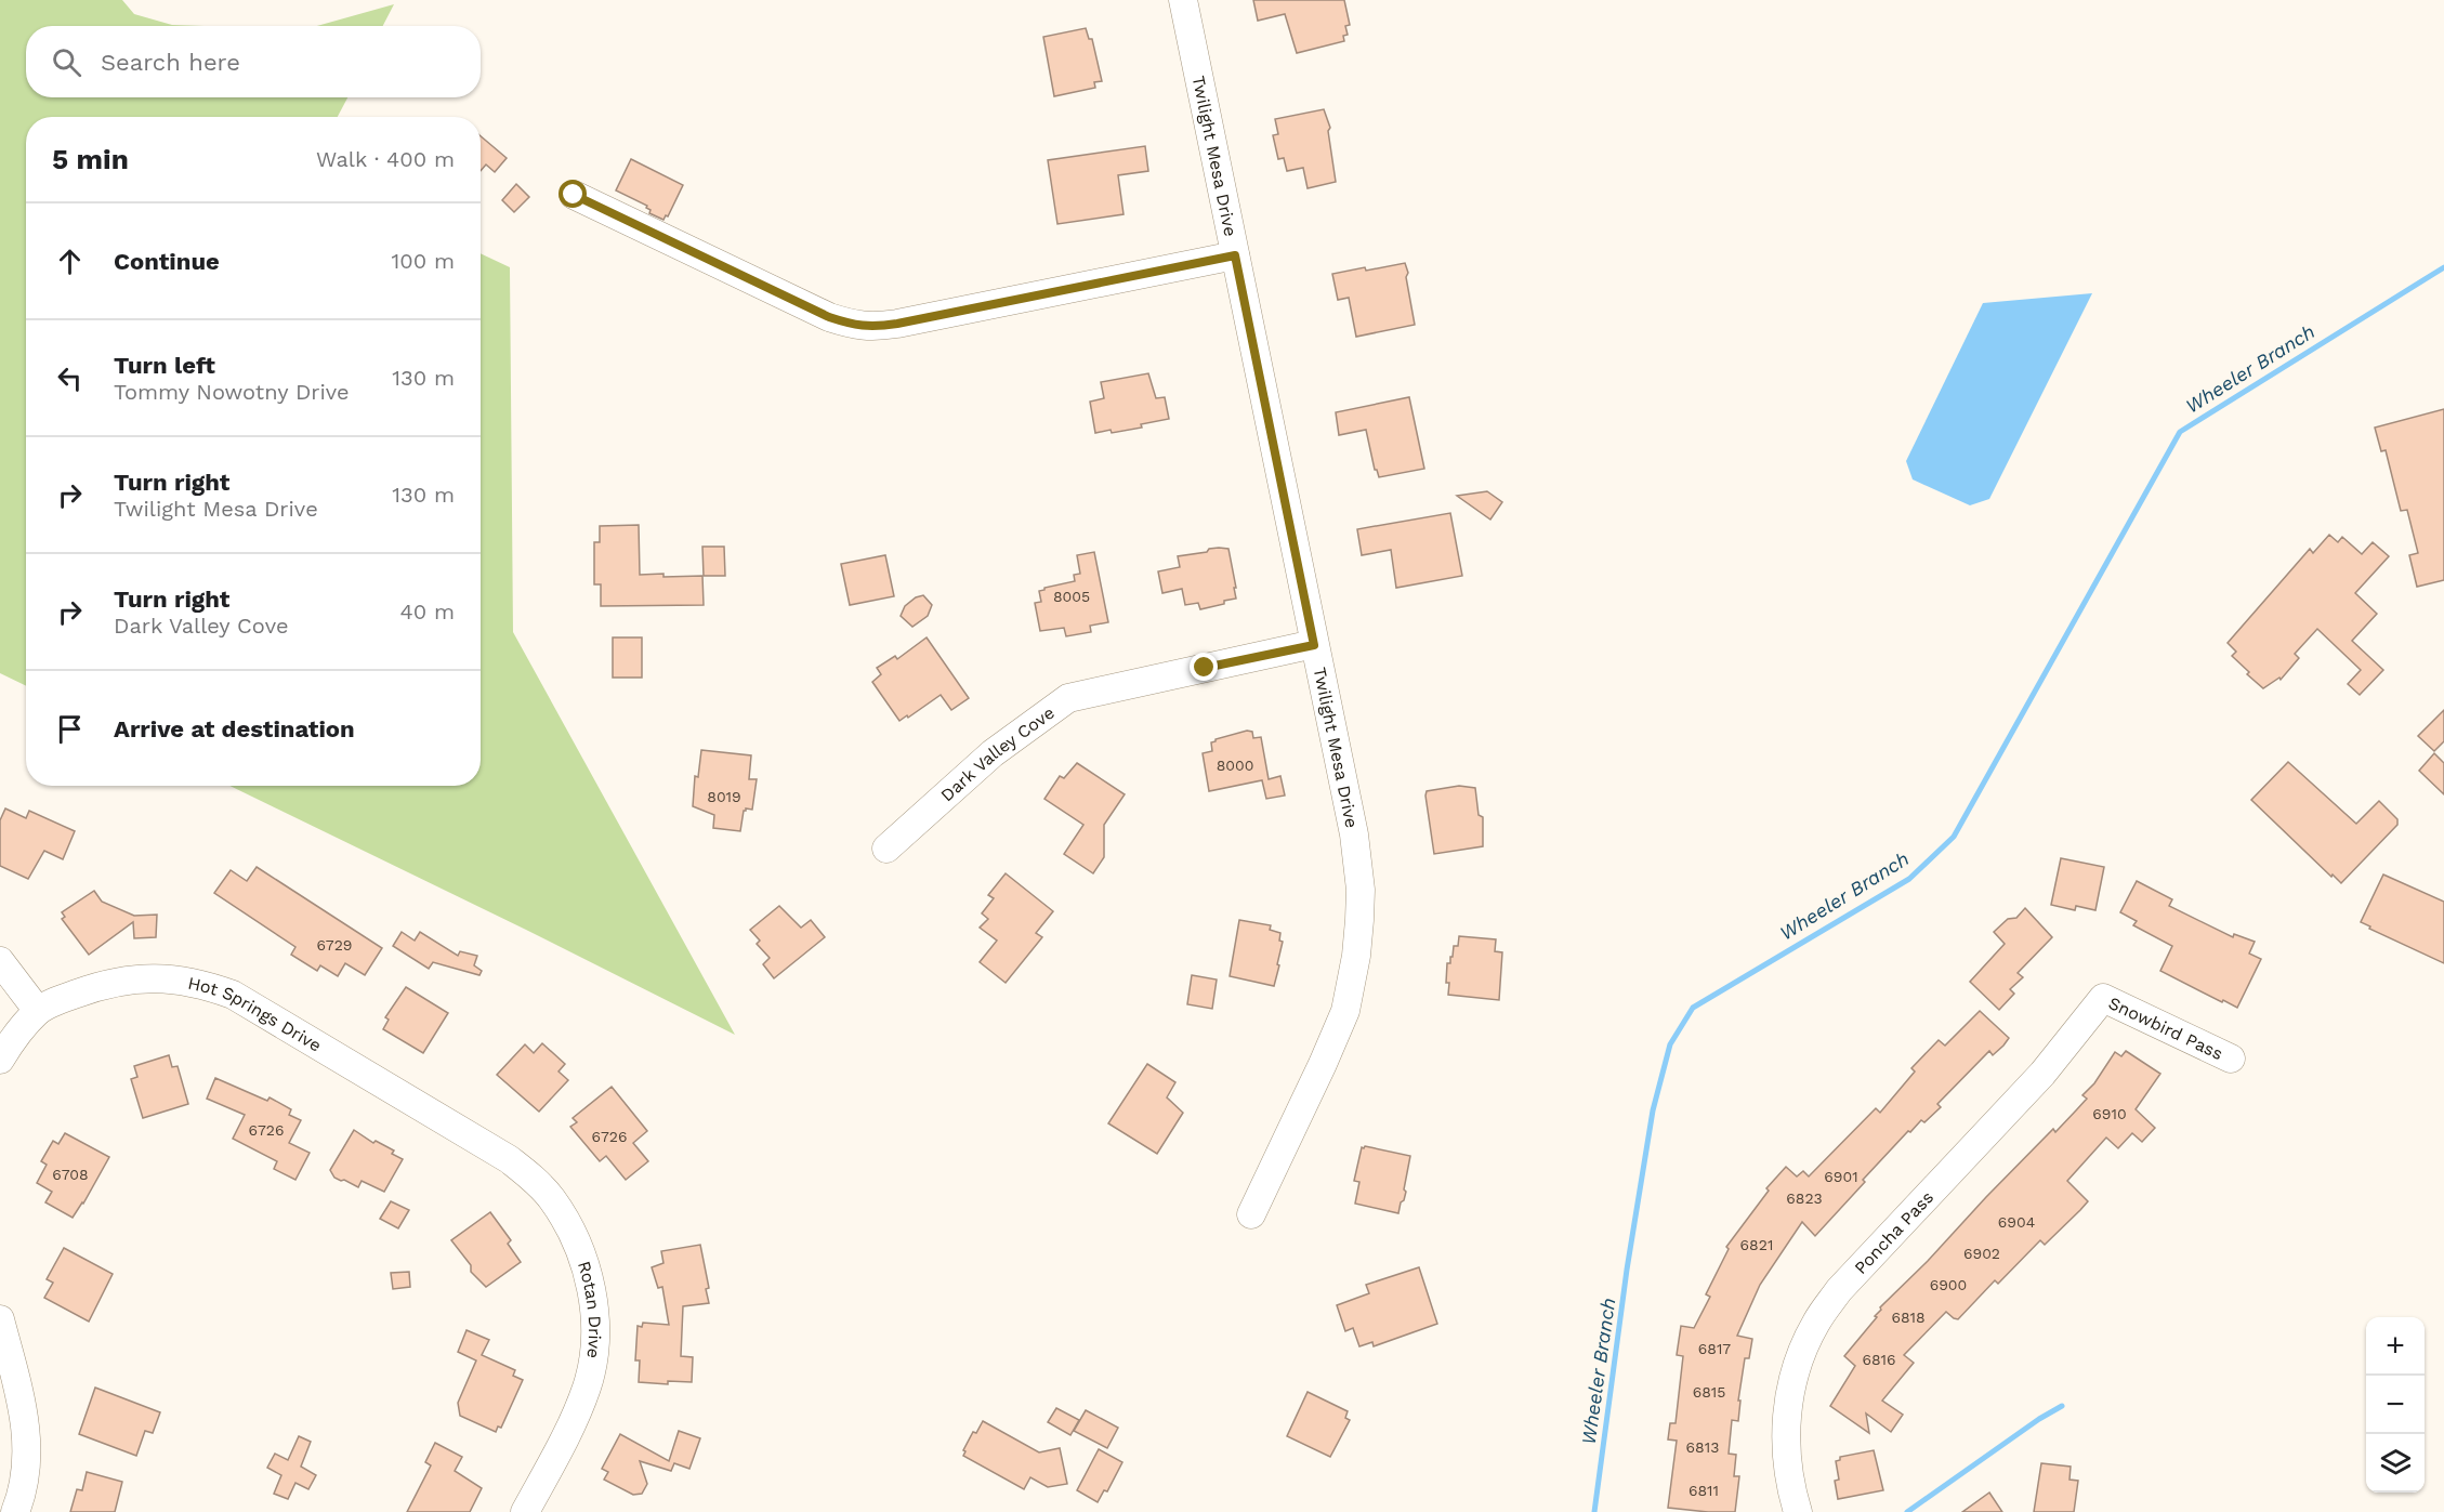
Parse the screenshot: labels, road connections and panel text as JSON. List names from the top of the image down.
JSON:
{
  "streets": {
    "street": [
      "Twilight Mesa Drive",
      "Dark Valley Cove",
      "Hot Springs Drive",
      "Snowbird Pass",
      "Poncha Pass",
      "Rotan Drive"
    ]
  },
  "crossings": [
    ["Twilight Mesa Drive", "Dark Valley Cove"],
    ["Hot Springs Drive", "Rotan Drive"],
    ["Snowbird Pass", "Poncha Pass"]
  ],
  "water": ["Wheeler Branch"],
  "house_numbers": [
    "8005",
    "8000",
    "8019",
    "6729",
    "6910",
    "6726",
    "6726",
    "6708",
    "6901",
    "6823",
    "6904",
    "6821",
    "6902",
    "6900",
    "6818",
    "6817",
    "6816",
    "6815",
    "6813",
    "6811"
  ],
  "page": {
    "search": "Search here",
    "heading": ["5 min", "Walk · 400 m"],
    "list": [
      ["Continue", "100 m"],
      ["Turn left", "Tommy Nowotny Drive", "130 m"],
      ["Turn right", "Twilight Mesa Drive", "130 m"],
      ["Turn right", "Dark Valley Cove", "40 m"],
      "Arrive at destination"
    ],
    "map_buttons": ["+", "−"]
  }
}
